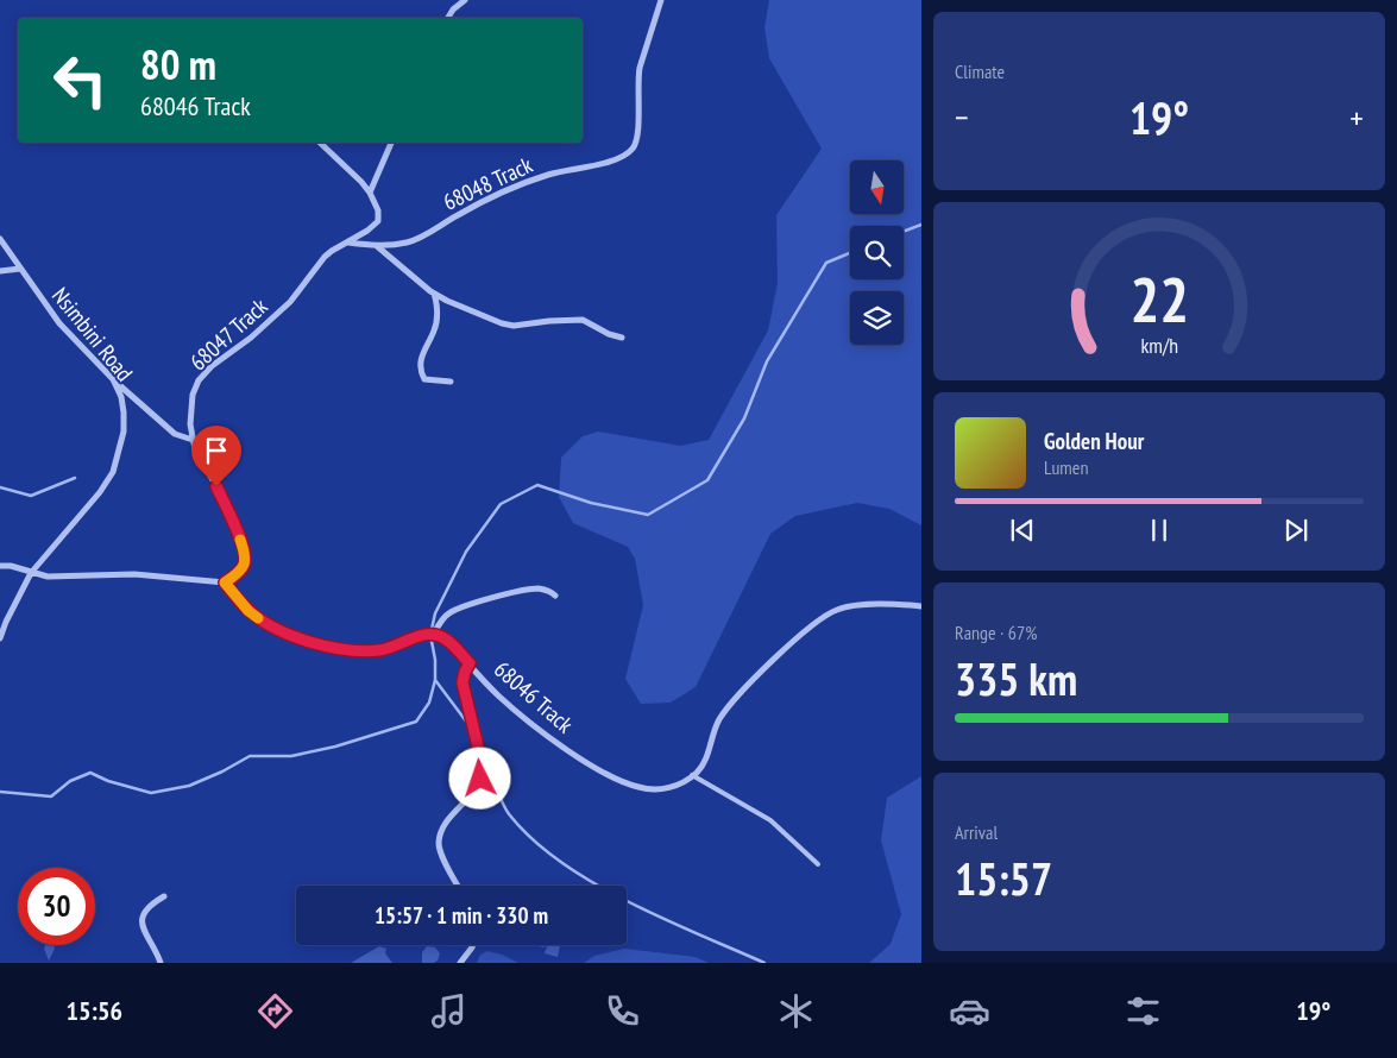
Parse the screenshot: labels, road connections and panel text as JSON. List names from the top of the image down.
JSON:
{
  "streets": {
    "street": [
      "68048 Track",
      "Nsimbini Road",
      "68047 Track",
      "68046 Track"
    ]
  },
  "crossings": [
    ["68048 Track", "68047 Track"]
  ],
  "north": "bottom",
  "page": {
    "tile": [
      "Climate",
      ["Range · 67%", "335 km"],
      ["Arrival", "15:57"]
    ],
    "turn": ["80 m", "68046 Track"],
    "heat": ["−", "19°", "+"],
    "song": ["Golden Hour", "Lumen"],
    "limit": "30",
    "trip": "15:57 · 1 min · 330 m",
    "tabs": ["15:56", "19°"],
    "gauge": ["22", "km/h"]
  }
}
